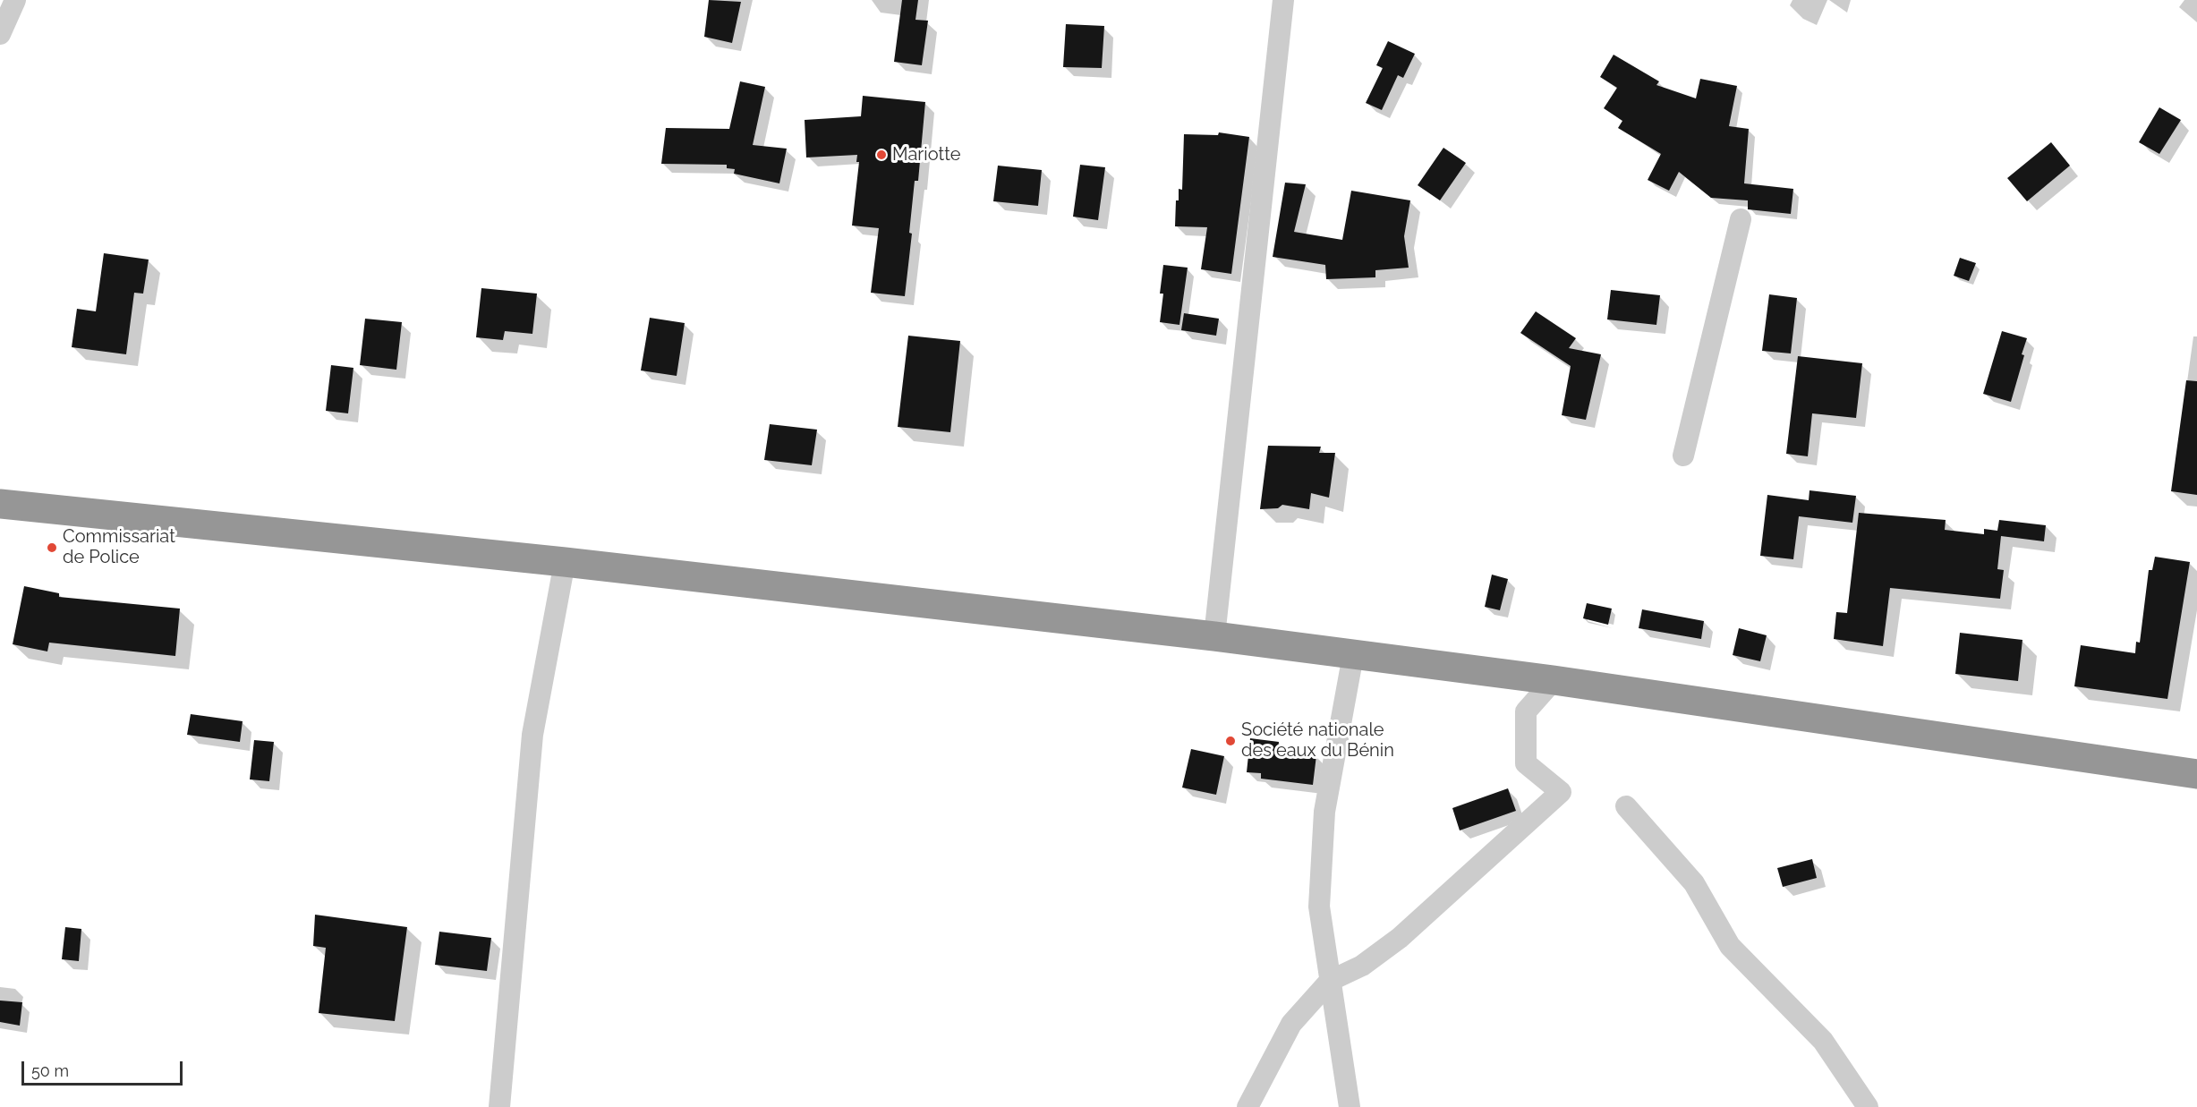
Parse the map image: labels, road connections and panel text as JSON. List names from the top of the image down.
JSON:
{
  "places": ["Mariotte", "Commissariat de Police", "Société nationale des eaux du Bénin"],
  "scale_bar": "50 m"
}
